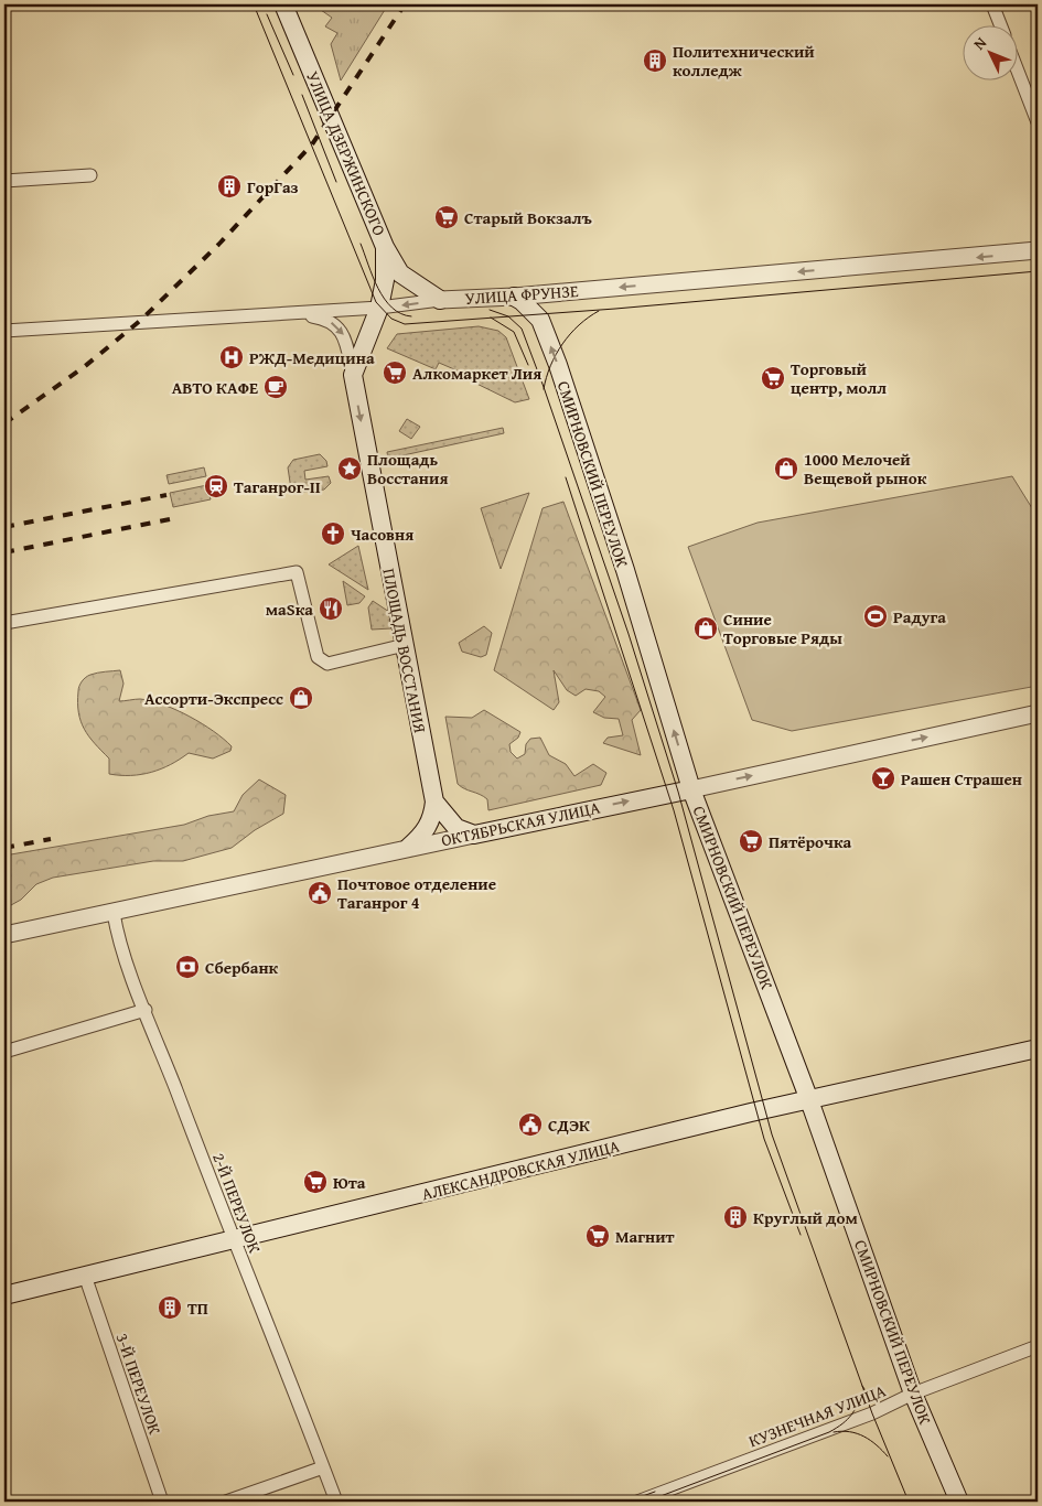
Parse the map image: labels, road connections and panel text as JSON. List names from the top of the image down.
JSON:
{
  "streets": {
    "main road": [
      "УЛИЦА ДЗЕРЖИНСКОГО",
      "СМИРНОВСКИЙ ПЕРЕУЛОК",
      "ПЛОЩАДЬ ВОССТАНИЯ",
      "ОКТЯБРЬСКАЯ УЛИЦА",
      "АЛЕКСАНДРОВСКАЯ УЛИЦА"
    ],
    "street": [
      "УЛИЦА ФРУНЗЕ",
      "2-Й ПЕРЕУЛОК",
      "3-Й ПЕРЕУЛОК",
      "КУЗНЕЧНАЯ УЛИЦА"
    ]
  },
  "crossings": [
    ["УЛИЦА ДЗЕРЖИНСКОГО", "УЛИЦА ФРУНЗЕ"],
    ["УЛИЦА ФРУНЗЕ", "СМИРНОВСКИЙ ПЕРЕУЛОК"],
    ["СМИРНОВСКИЙ ПЕРЕУЛОК", "ОКТЯБРЬСКАЯ УЛИЦА"],
    ["СМИРНОВСКИЙ ПЕРЕУЛОК", "АЛЕКСАНДРОВСКАЯ УЛИЦА"],
    ["СМИРНОВСКИЙ ПЕРЕУЛОК", "КУЗНЕЧНАЯ УЛИЦА"],
    ["ПЛОЩАДЬ ВОССТАНИЯ", "ОКТЯБРЬСКАЯ УЛИЦА"],
    ["ОКТЯБРЬСКАЯ УЛИЦА", "2-Й ПЕРЕУЛОК"],
    ["АЛЕКСАНДРОВСКАЯ УЛИЦА", "2-Й ПЕРЕУЛОК"],
    ["АЛЕКСАНДРОВСКАЯ УЛИЦА", "3-Й ПЕРЕУЛОК"]
  ],
  "one_way": [
    "УЛИЦА ФРУНЗЕ",
    "СМИРНОВСКИЙ ПЕРЕУЛОК",
    "ПЛОЩАДЬ ВОССТАНИЯ",
    "ОКТЯБРЬСКАЯ УЛИЦА"
  ],
  "places": {
    "building": [
      "Политехнический колледж",
      "ГорГаз",
      "Круглый дом",
      "ТП"
    ],
    "supermarket": [
      "Старый Вокзалъ",
      "Алкомаркет Лия",
      "Торговый центр, молл",
      "Пятёрочка",
      "Юта",
      "Магнит"
    ],
    "hospital": ["РЖД-Медицина"],
    "cafe": ["АВТО КАФЕ"],
    "place": ["Площадь Восстания"],
    "shop": ["1000 Мелочей Вещевой рынок", "Синие Торговые Ряды", "Ассорти-Экспресс"],
    "station": ["Таганрог-II"],
    "church": ["Часовня"],
    "restaurant": ["маSка"],
    "sports": ["Радуга"],
    "bar": ["Рашен Страшен"],
    "public building": ["Почтовое отделение Таганрог 4", "СДЭК"],
    "bank": ["Сбербанк"]
  },
  "north": "top left"
}
